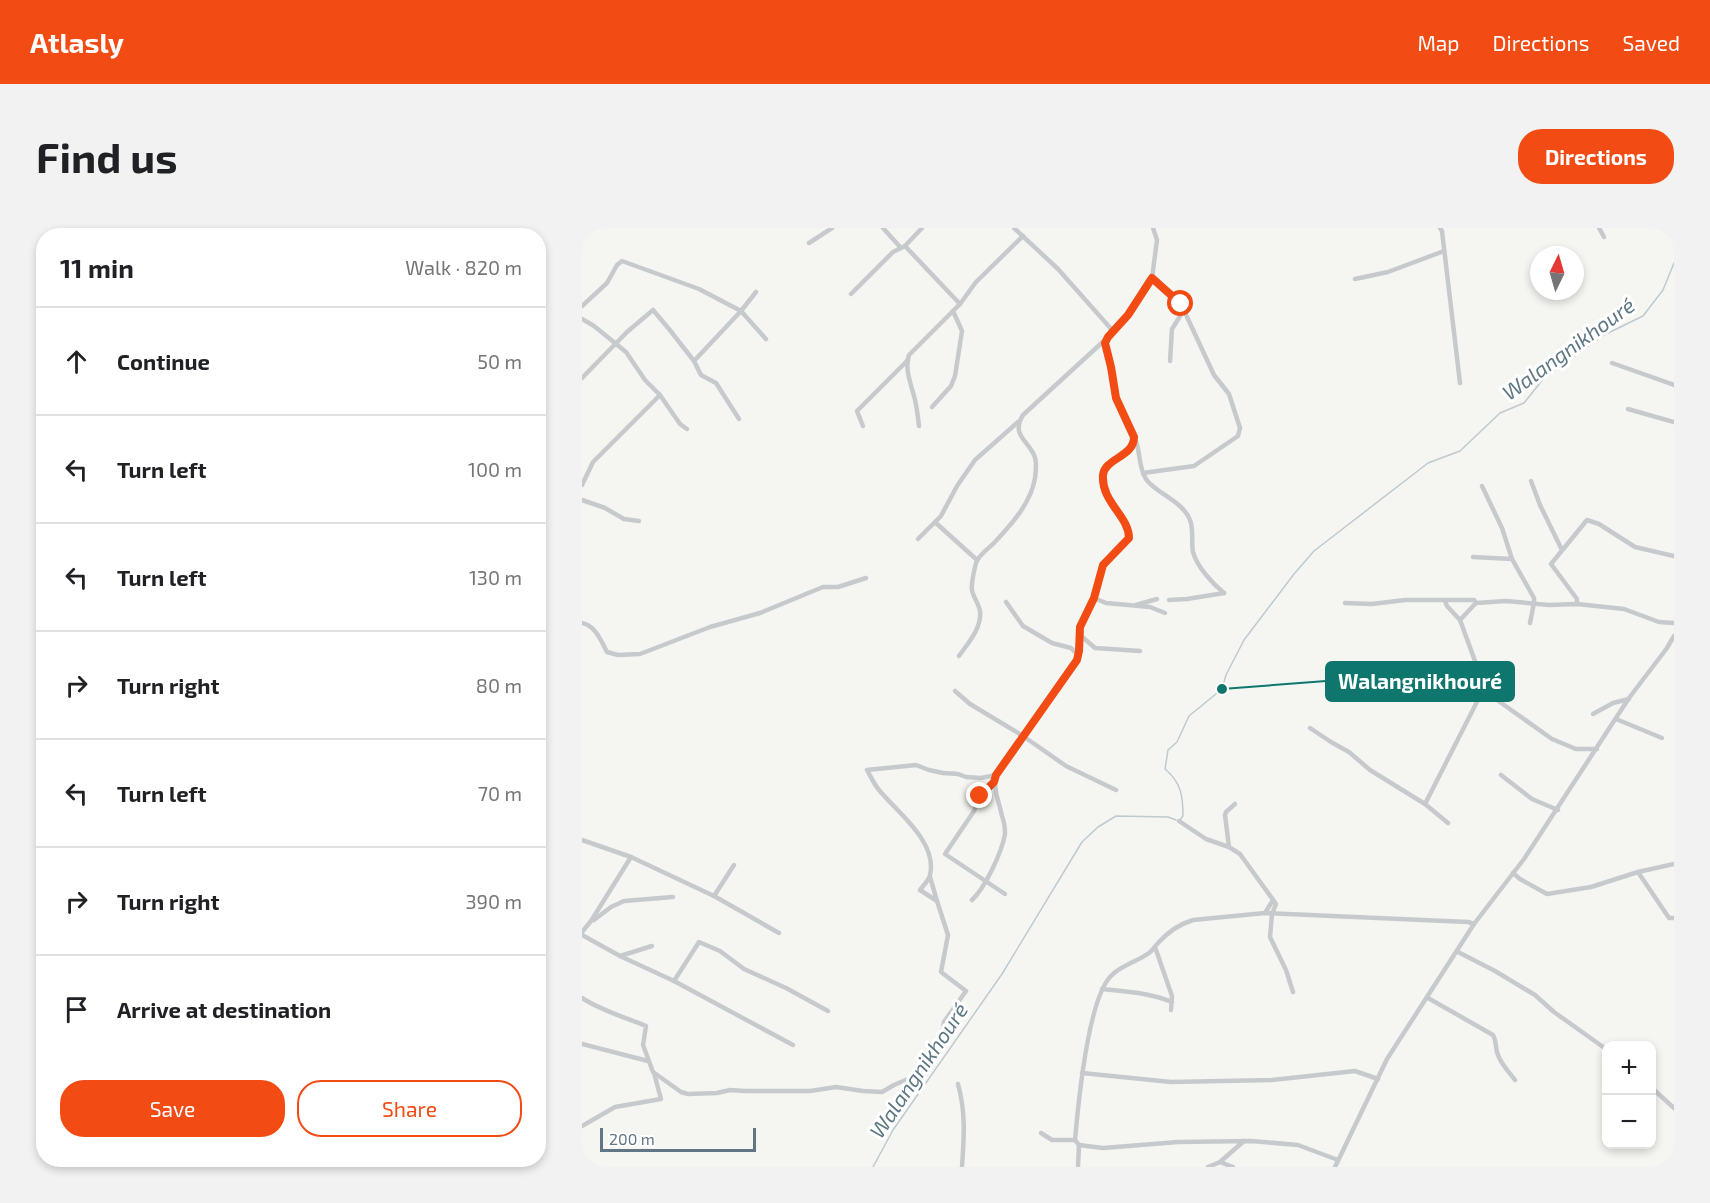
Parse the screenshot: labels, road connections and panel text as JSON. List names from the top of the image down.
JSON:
{
  "water": ["Walangnikhouré"],
  "places": ["Walangnikhouré"],
  "scale_bar": "200 m",
  "north": "top",
  "page": {
    "header": "Atlasly",
    "nav": ["Map", "Directions", "Saved"],
    "buttons": [
      "Directions",
      ["Save", "Share"]
    ],
    "title": "Find us",
    "heading": ["11 min", "Walk · 820 m"],
    "list": [
      ["Continue", "50 m"],
      ["Turn left", "100 m"],
      ["Turn left", "130 m"],
      ["Turn right", "80 m"],
      ["Turn left", "70 m"],
      ["Turn right", "390 m"],
      "Arrive at destination"
    ],
    "map_buttons": ["+", "−"],
    "scale": "200 m"
  }
}
